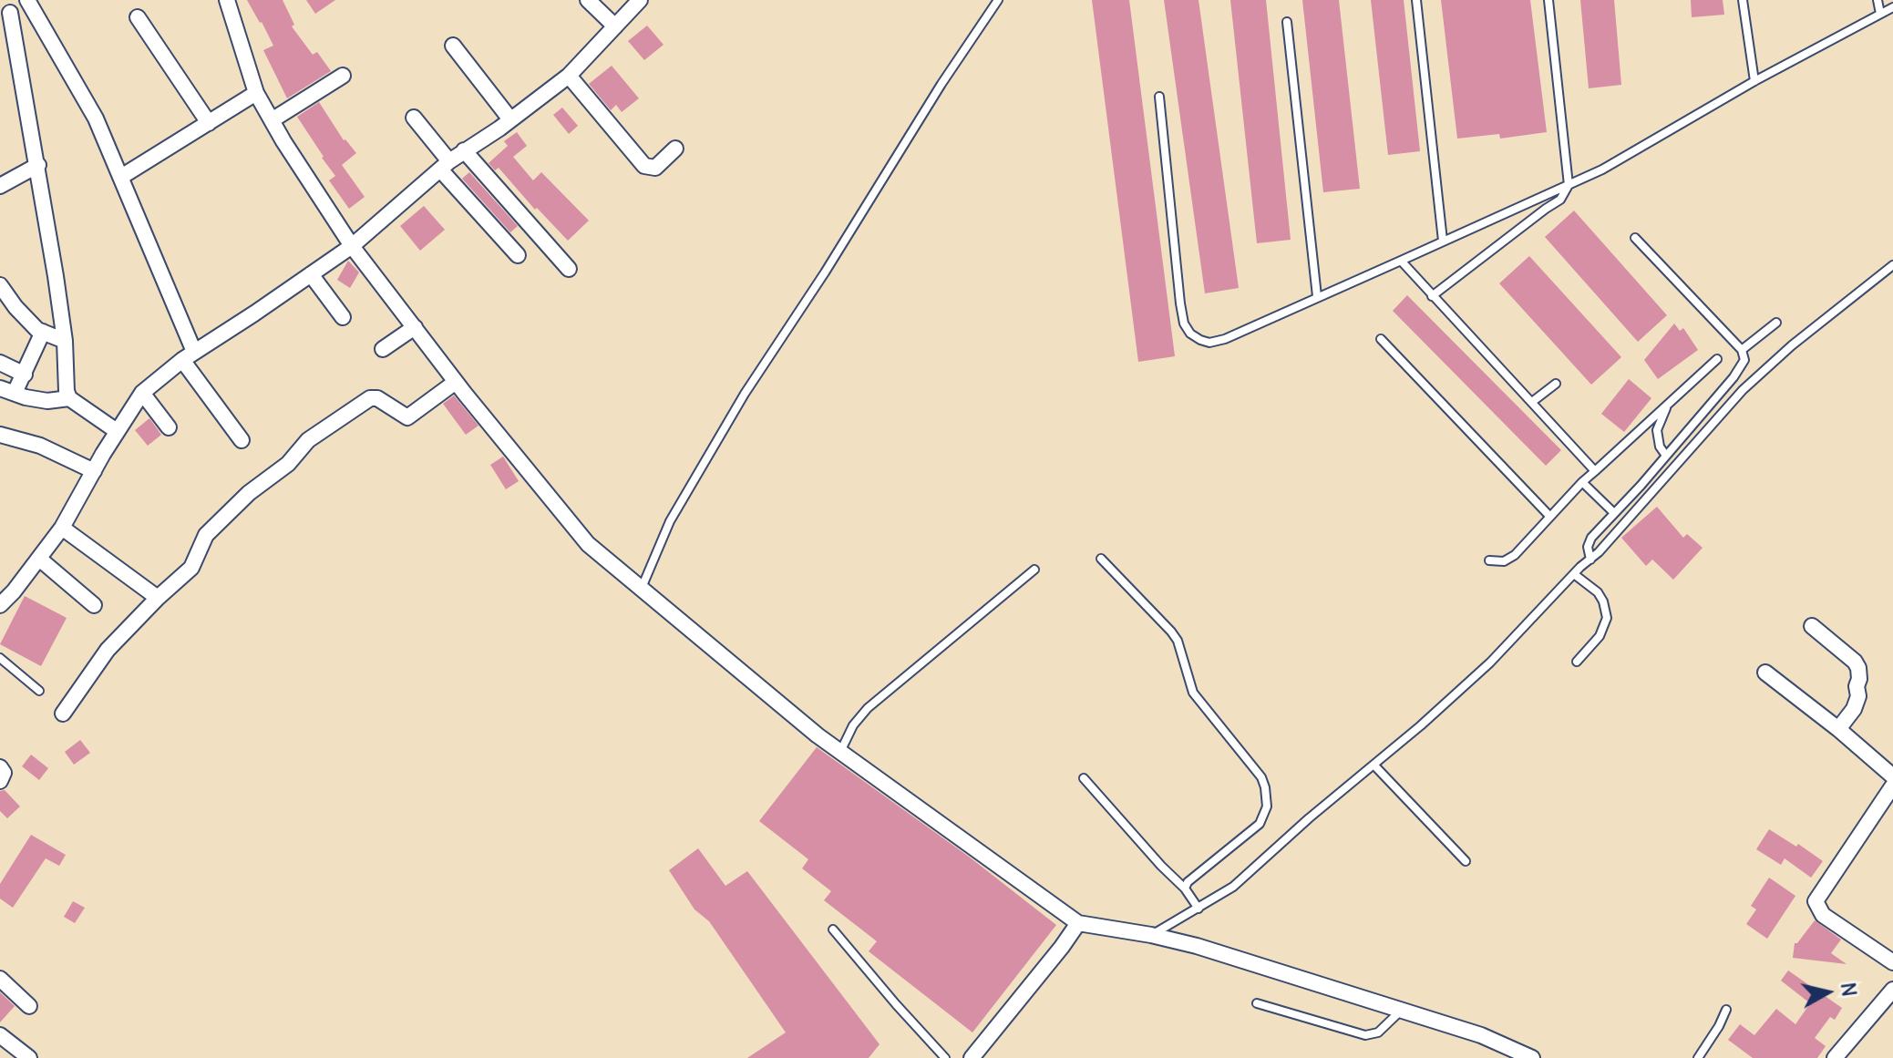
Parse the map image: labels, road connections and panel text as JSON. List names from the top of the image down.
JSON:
{
  "north": "right"
}
